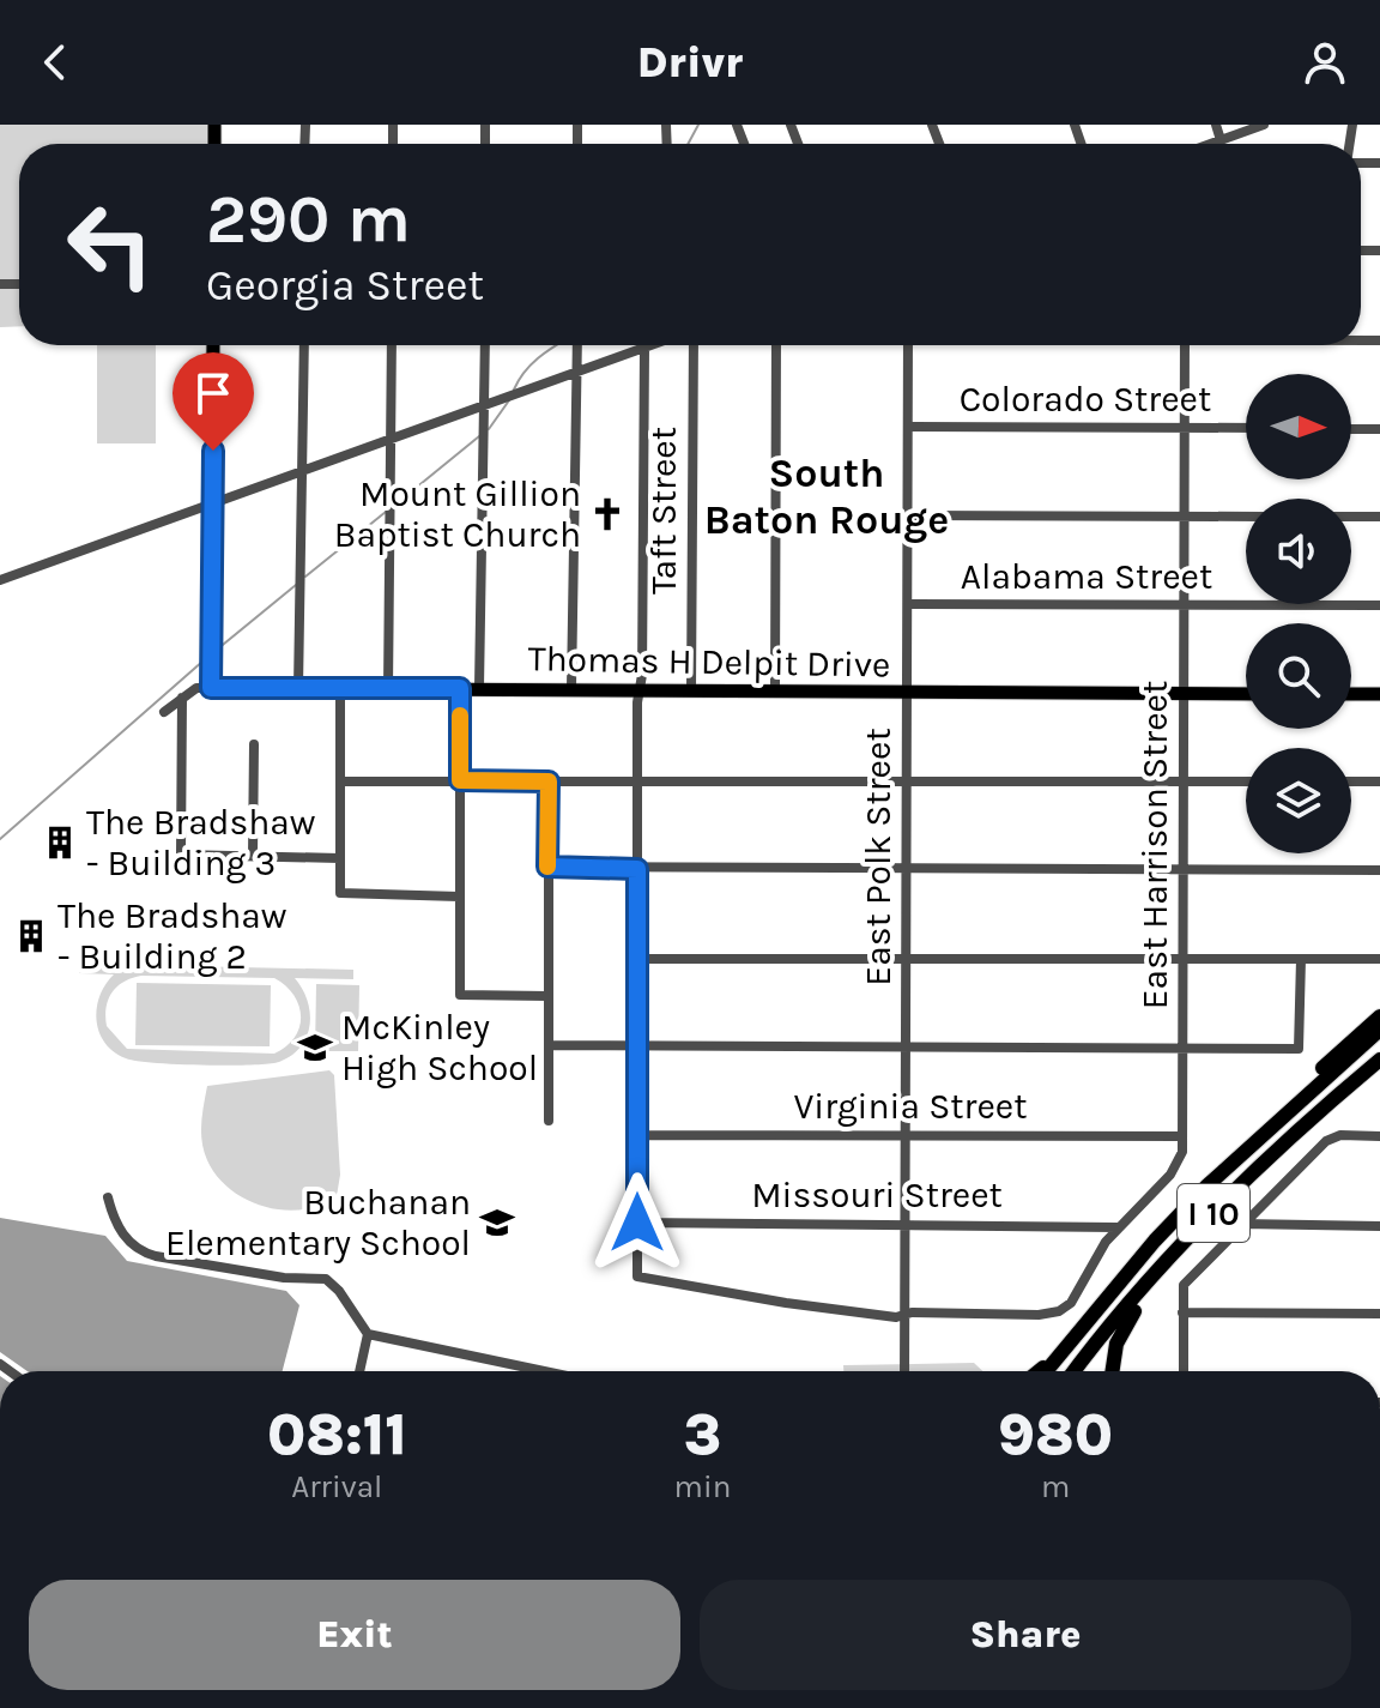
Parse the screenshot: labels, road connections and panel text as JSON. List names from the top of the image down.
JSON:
{
  "streets": {
    "highway": ["I 10"],
    "main road": ["Thomas H Delpit Drive"],
    "street": [
      "Colorado Street",
      "Taft Street",
      "Alabama Street",
      "East Harrison Street",
      "East Polk Street",
      "Virginia Street",
      "Missouri Street"
    ]
  },
  "crossings": [
    ["Colorado Street", "East Harrison Street"],
    ["Colorado Street", "East Polk Street"],
    ["Taft Street", "Thomas H Delpit Drive"],
    ["Alabama Street", "East Harrison Street"],
    ["Alabama Street", "East Polk Street"],
    ["Thomas H Delpit Drive", "East Harrison Street"],
    ["Thomas H Delpit Drive", "East Polk Street"],
    ["East Harrison Street", "East Polk Street"],
    ["East Harrison Street", "Virginia Street"],
    ["East Harrison Street", "Missouri Street"],
    ["East Polk Street", "Virginia Street"],
    ["East Polk Street", "Missouri Street"]
  ],
  "districts": ["South Baton Rouge"],
  "places": {
    "church": ["Mount Gillion Baptist Church"],
    "building": ["The Bradshaw - Building 3", "The Bradshaw - Building 2"],
    "school or university": ["McKinley High School", "Buchanan Elementary School"]
  },
  "north": "right",
  "page": {
    "header": "Drivr",
    "turn": ["290 m", "Georgia Street"],
    "eta": [
      "08:11",
      "Arrival",
      "3",
      "min",
      "980",
      "m"
    ],
    "buttons": ["Exit", "Share"]
  }
}
